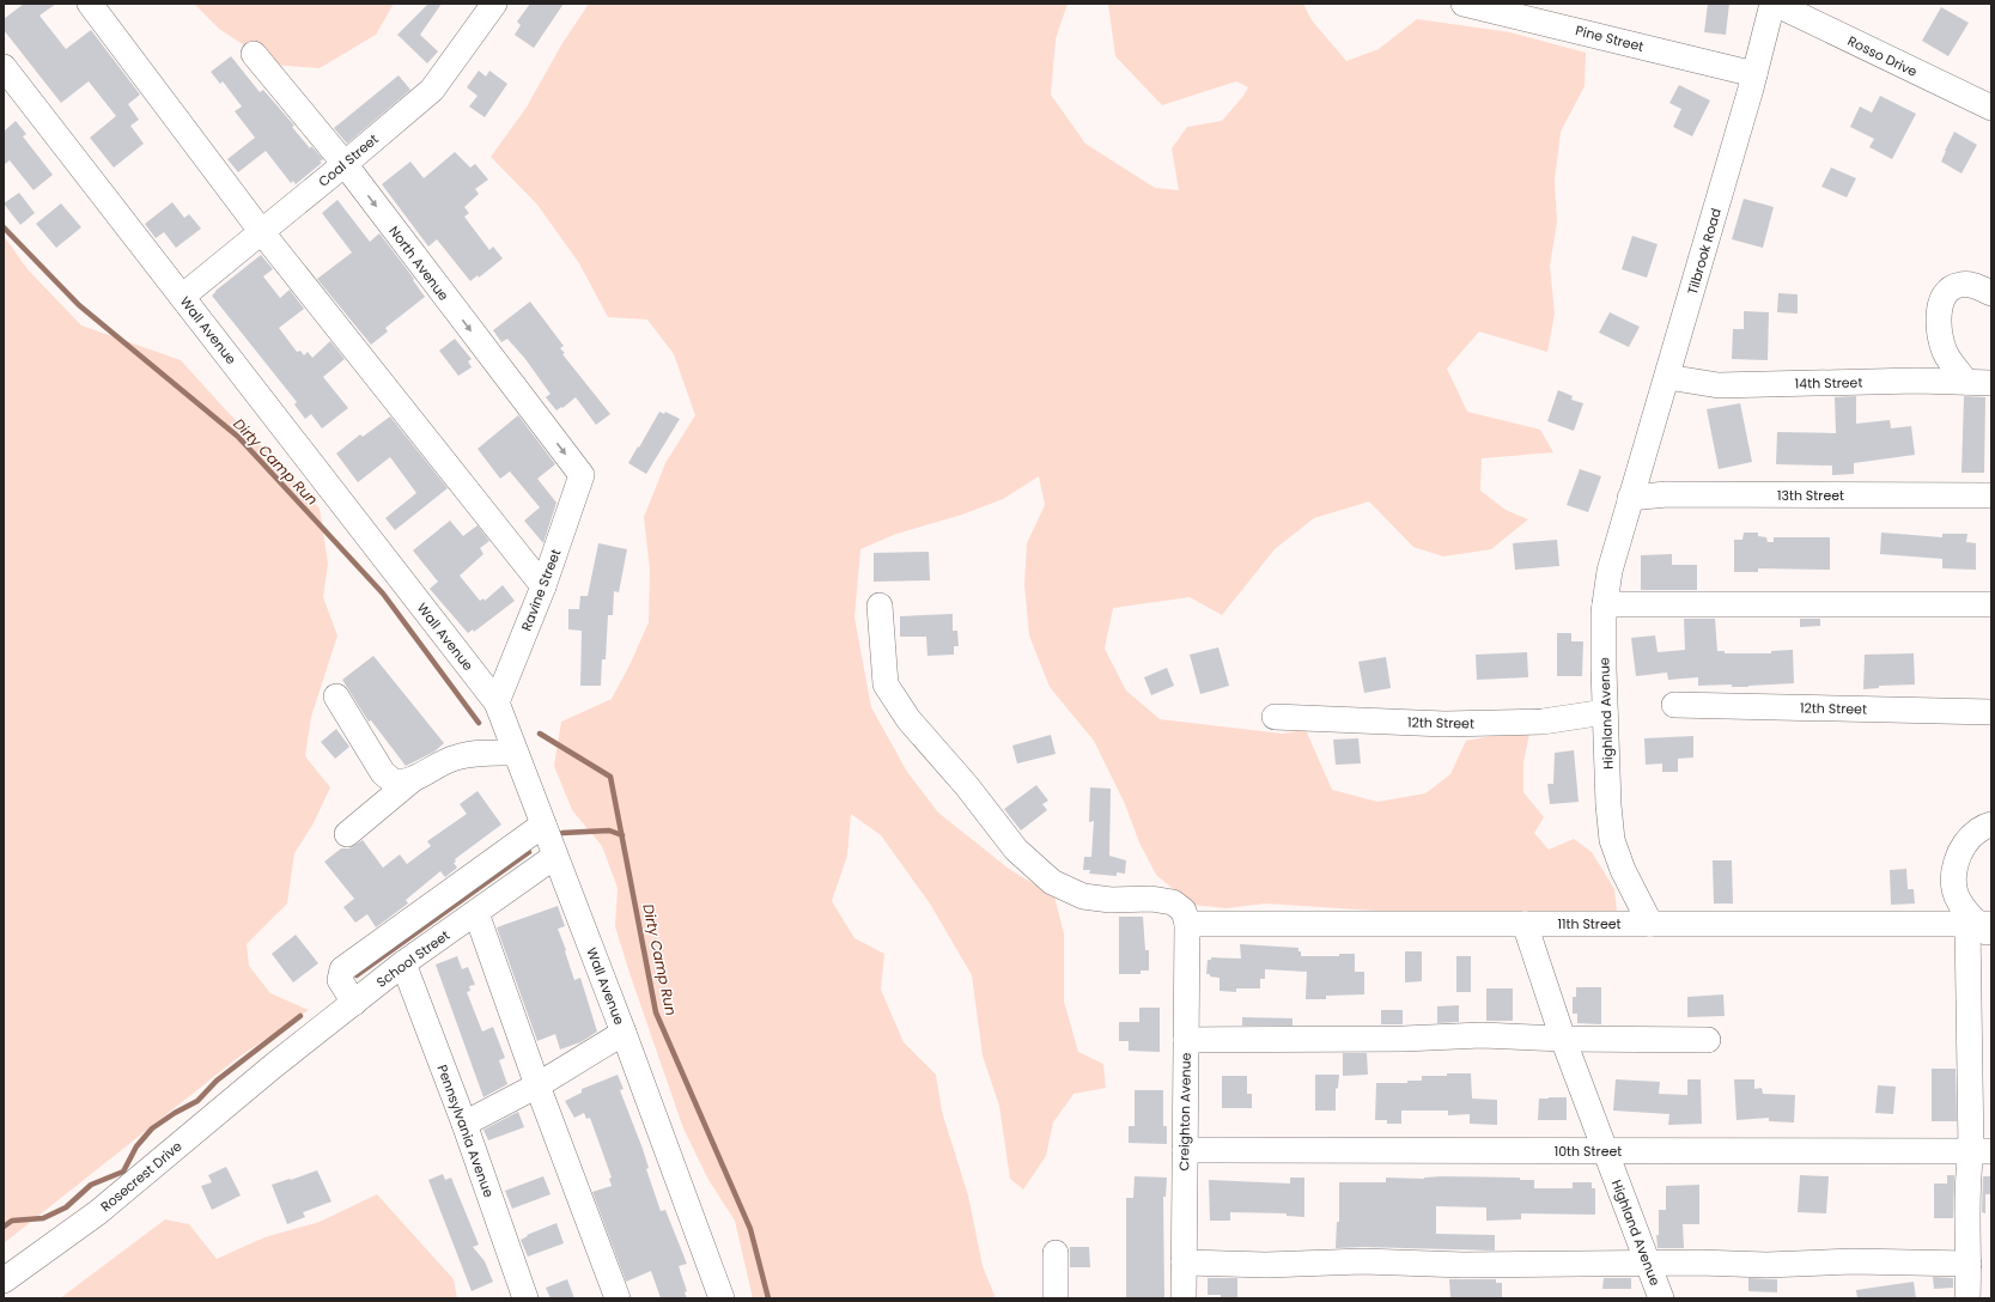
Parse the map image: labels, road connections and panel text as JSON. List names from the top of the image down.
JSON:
{
  "streets": {
    "street": [
      "Pine Street",
      "Rosso Drive",
      "Coal Street",
      "Tilbrook Road",
      "North Avenue",
      "Wall Avenue",
      "14th Street",
      "13th Street",
      "Ravine Street",
      "12th Street",
      "Highland Avenue",
      "11th Street",
      "School Street",
      "Creighton Avenue",
      "Pennsylvania Avenue",
      "10th Street",
      "Rosecrest Drive"
    ]
  },
  "crossings": [
    ["Pine Street", "Tilbrook Road"],
    ["Rosso Drive", "Tilbrook Road"],
    ["Coal Street", "North Avenue"],
    ["Coal Street", "Wall Avenue"],
    ["Tilbrook Road", "14th Street"],
    ["Tilbrook Road", "13th Street"],
    ["Tilbrook Road", "Highland Avenue"],
    ["North Avenue", "Ravine Street"],
    ["Wall Avenue", "Ravine Street"],
    ["Wall Avenue", "School Street"],
    ["13th Street", "Highland Avenue"],
    ["12th Street", "Highland Avenue"],
    ["Highland Avenue", "11th Street"],
    ["Highland Avenue", "10th Street"],
    ["11th Street", "Creighton Avenue"],
    ["School Street", "Pennsylvania Avenue"],
    ["School Street", "Rosecrest Drive"],
    ["Creighton Avenue", "10th Street"]
  ],
  "water": ["Dirty Camp Run"]
}
